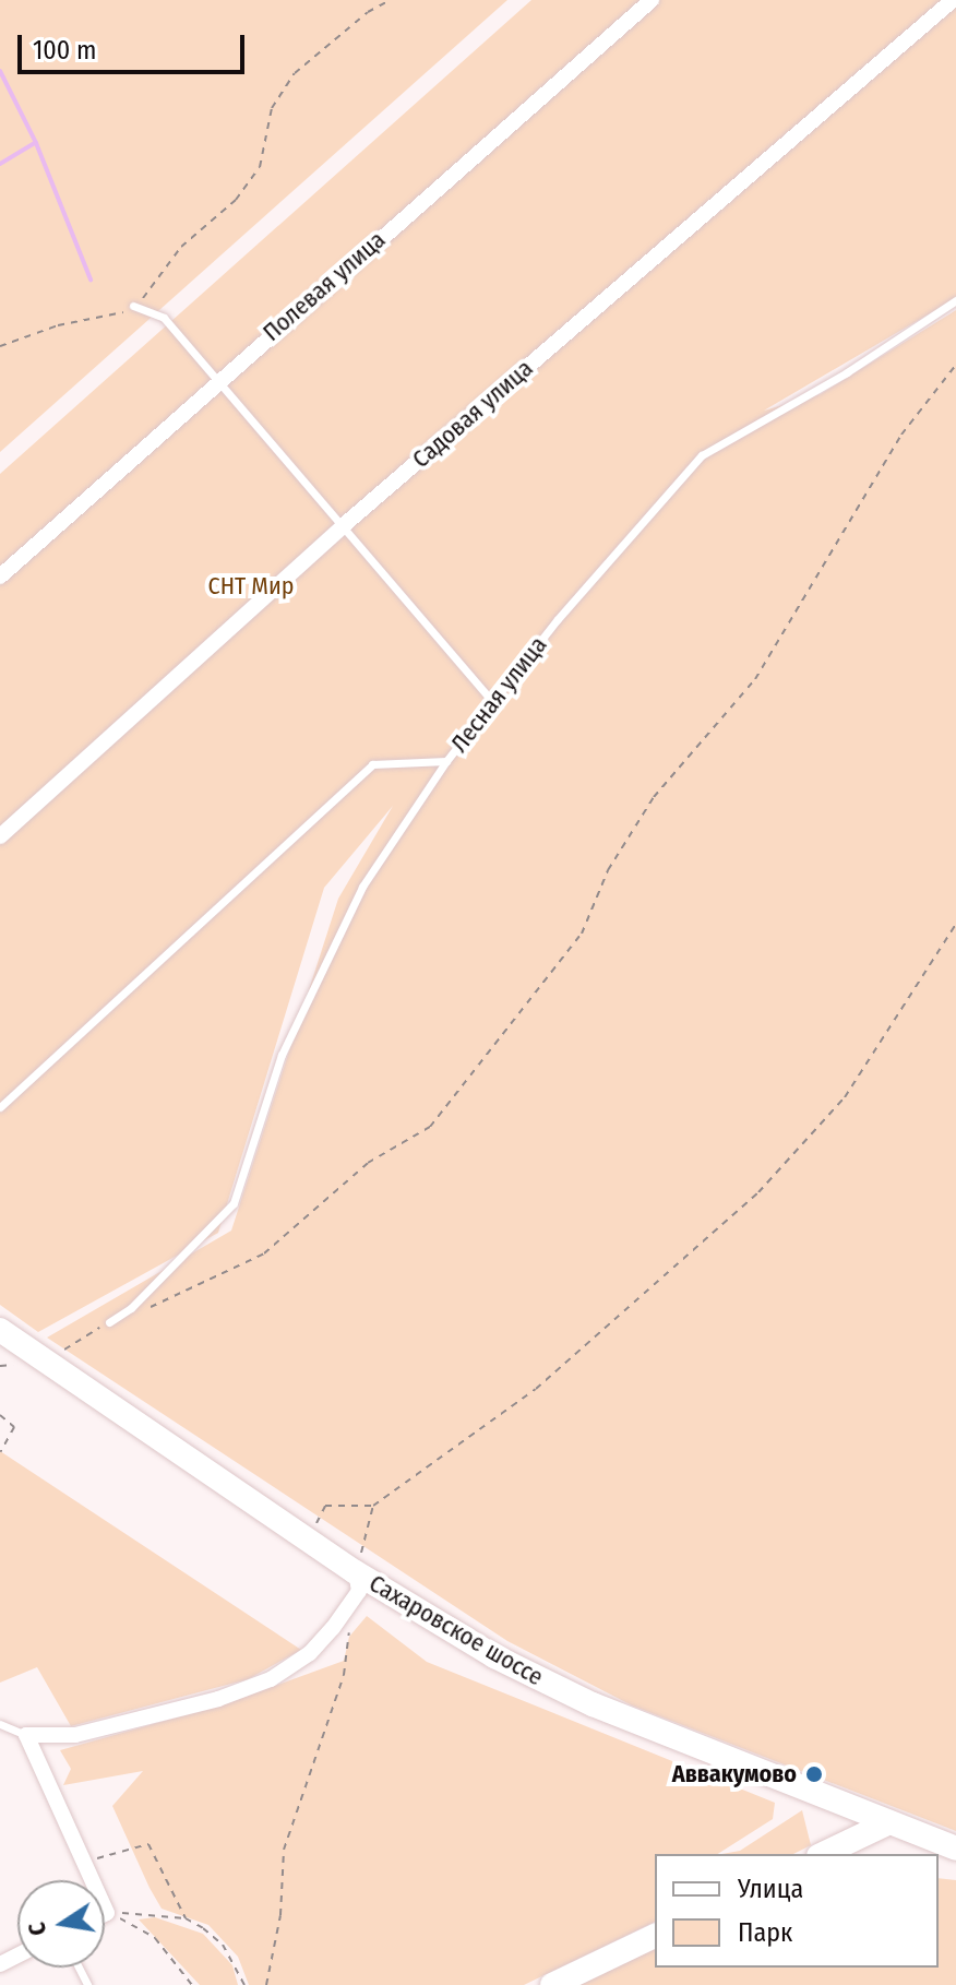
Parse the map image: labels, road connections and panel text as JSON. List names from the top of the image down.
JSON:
{
  "streets": {
    "main road": ["Сахаровское шоссе"],
    "street": ["Полевая улица", "Садовая улица"],
    "lane": ["Лесная улица"]
  },
  "parks": ["СНТ Мир"],
  "places": ["Аввакумово"],
  "legend": ["Улица", "Парк"],
  "scale_bar": "100 m",
  "north": "left"
}
